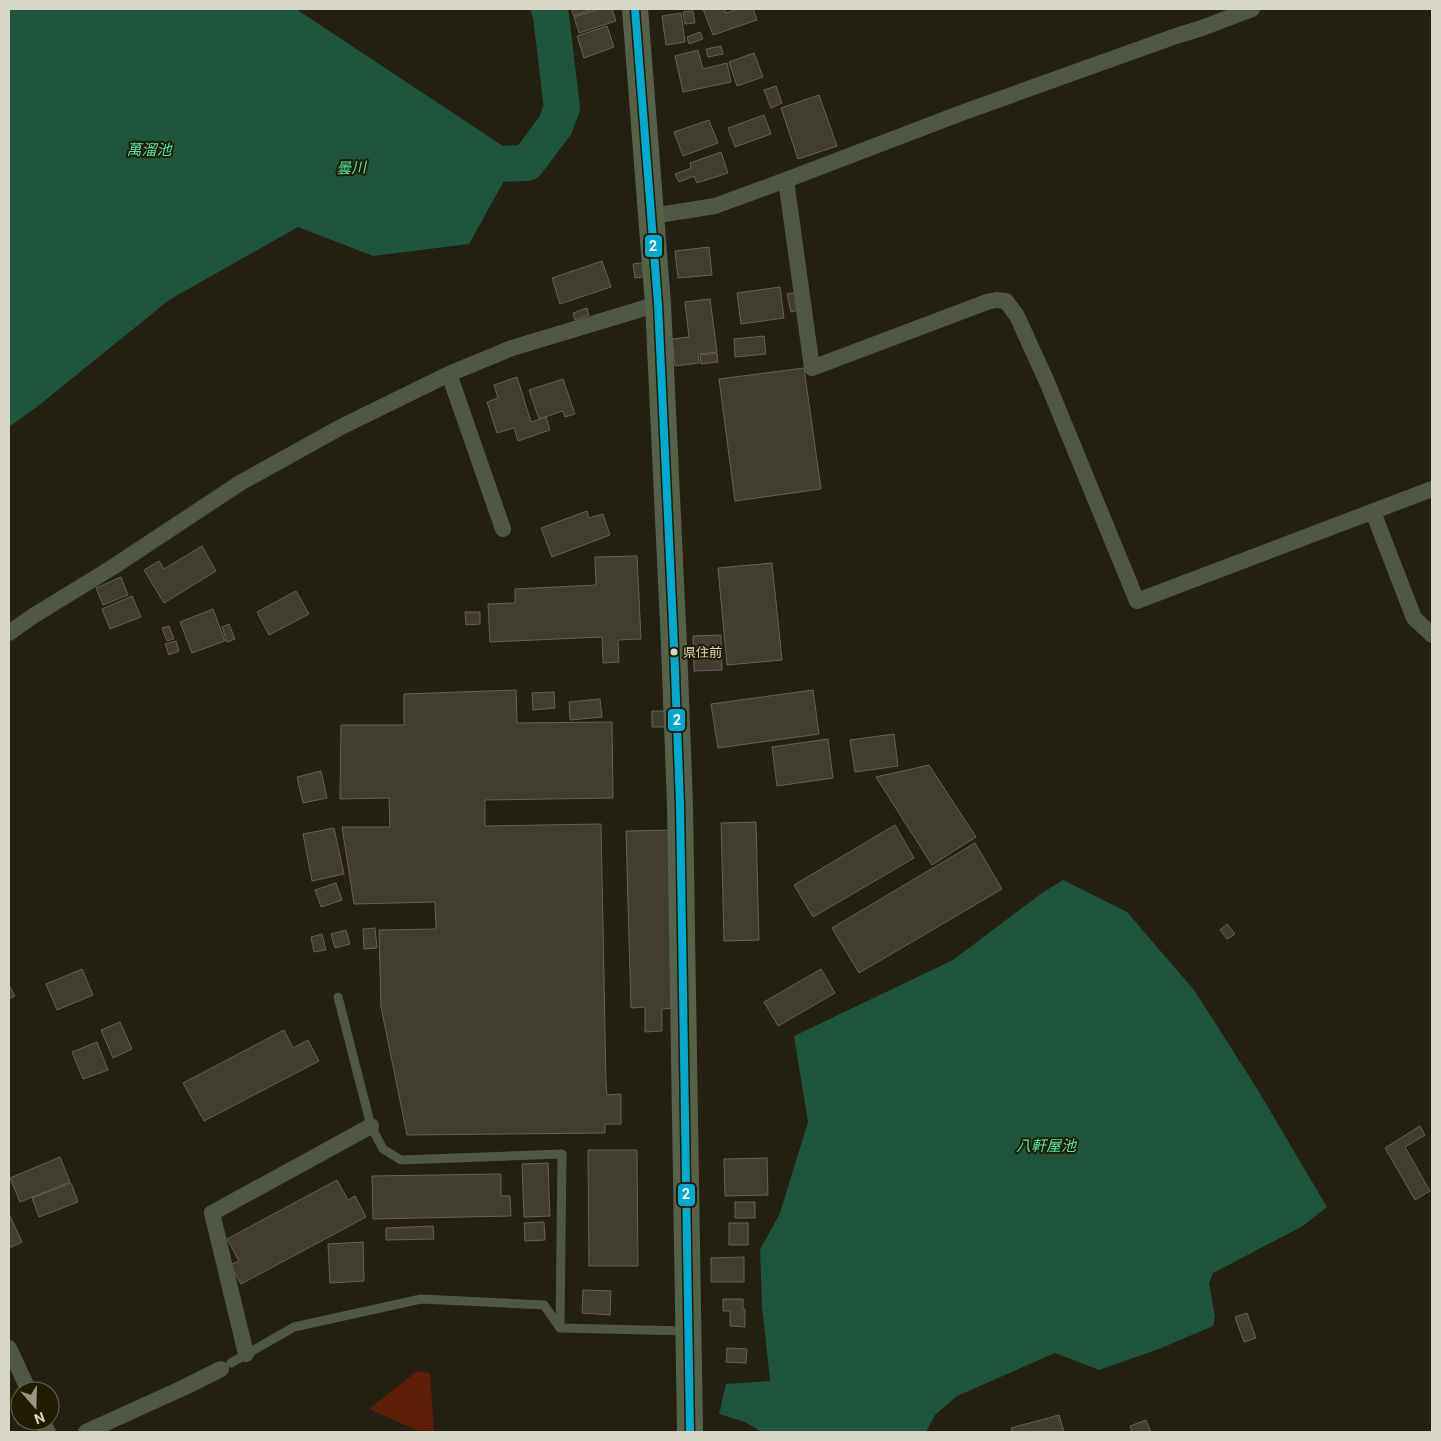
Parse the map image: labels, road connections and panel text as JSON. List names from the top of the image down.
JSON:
{
  "water": ["萬溜池", "曇川", "八軒屋池"],
  "places": ["県住前"],
  "lines": ["transit line 2"],
  "north": "bottom"
}
